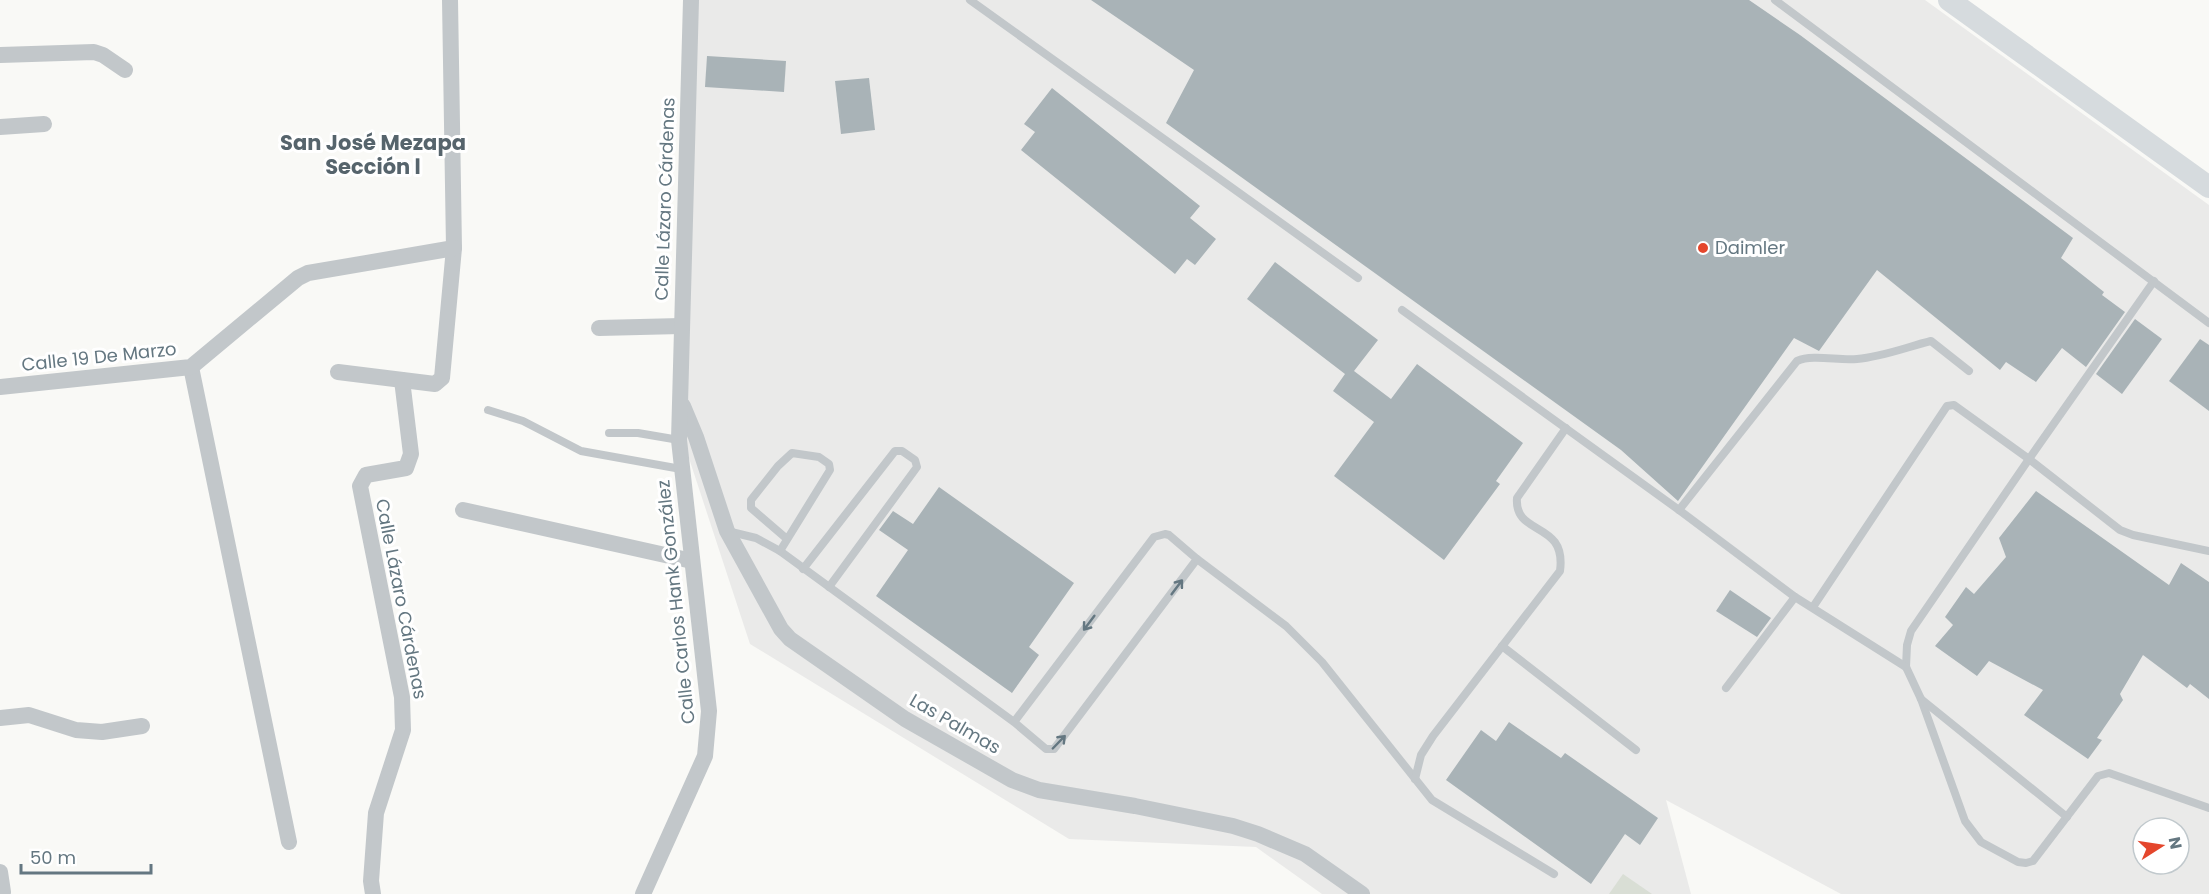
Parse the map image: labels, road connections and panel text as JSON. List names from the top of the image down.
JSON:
{
  "streets": {
    "street": [
      "Calle Lázaro Cárdenas",
      "Calle 19 De Marzo",
      "Calle Carlos Hank González",
      "Las Palmas"
    ]
  },
  "crossings": [
    ["Calle Lázaro Cárdenas", "Calle Carlos Hank González"],
    ["Calle Lázaro Cárdenas", "Las Palmas"],
    ["Calle Carlos Hank González", "Las Palmas"]
  ],
  "districts": ["San José Mezapa Sección l"],
  "places": ["Daimler"],
  "scale_bar": "50 m",
  "north": "right"
}
